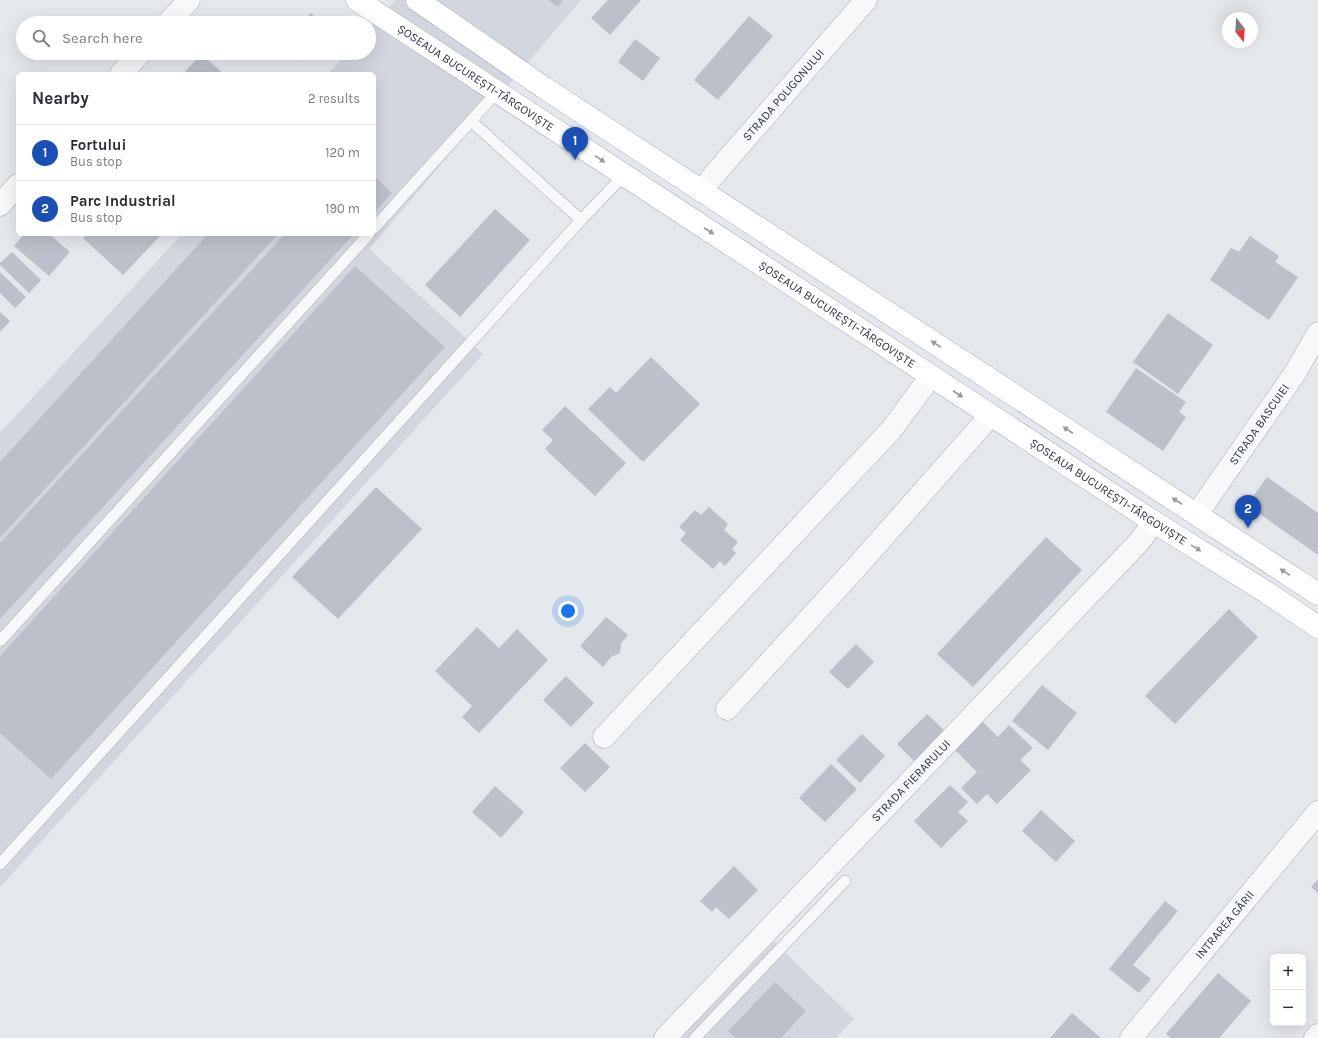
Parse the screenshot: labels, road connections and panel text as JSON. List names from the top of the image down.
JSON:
{
  "streets": {
    "main road": ["ȘOSEAUA BUCUREȘTI-TÂRGOVIȘTE"],
    "street": [
      "STRADA POLIGONULUI",
      "STRADA BASCUIEI",
      "STRADA FIERARULUI",
      "INTRAREA GĂRII"
    ]
  },
  "crossings": [
    ["ȘOSEAUA BUCUREȘTI-TÂRGOVIȘTE", "STRADA FIERARULUI"]
  ],
  "north": "bottom",
  "page": {
    "search": "Search here",
    "heading": ["Nearby", "2 results"],
    "list": [
      {
        "mark": "1",
        "name": "Fortului",
        "note": "Bus stop",
        "value": "120 m"
      },
      {
        "mark": "2",
        "name": "Parc Industrial",
        "note": "Bus stop",
        "value": "190 m"
      }
    ],
    "pins": ["1", "2"],
    "map_buttons": ["+", "−"]
  }
}
